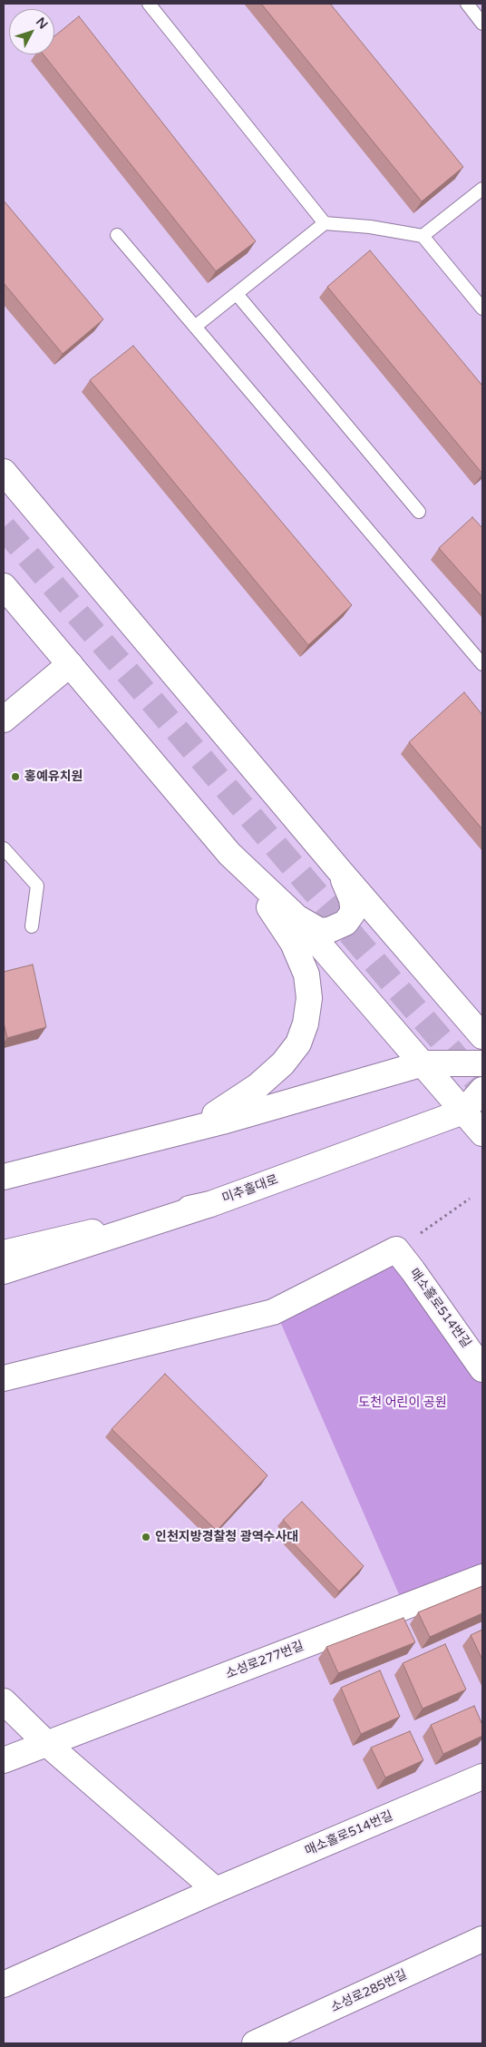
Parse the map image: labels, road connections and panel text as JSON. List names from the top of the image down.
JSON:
{
  "streets": {
    "main road": [
      "미추홀대로",
      "매소홀로514번길",
      "소성로277번길",
      "소성로285번길"
    ]
  },
  "parks": ["도천 어린이 공원"],
  "places": ["홍예유치원", "인천지방경찰청 광역수사대"],
  "north": "top right"
}
